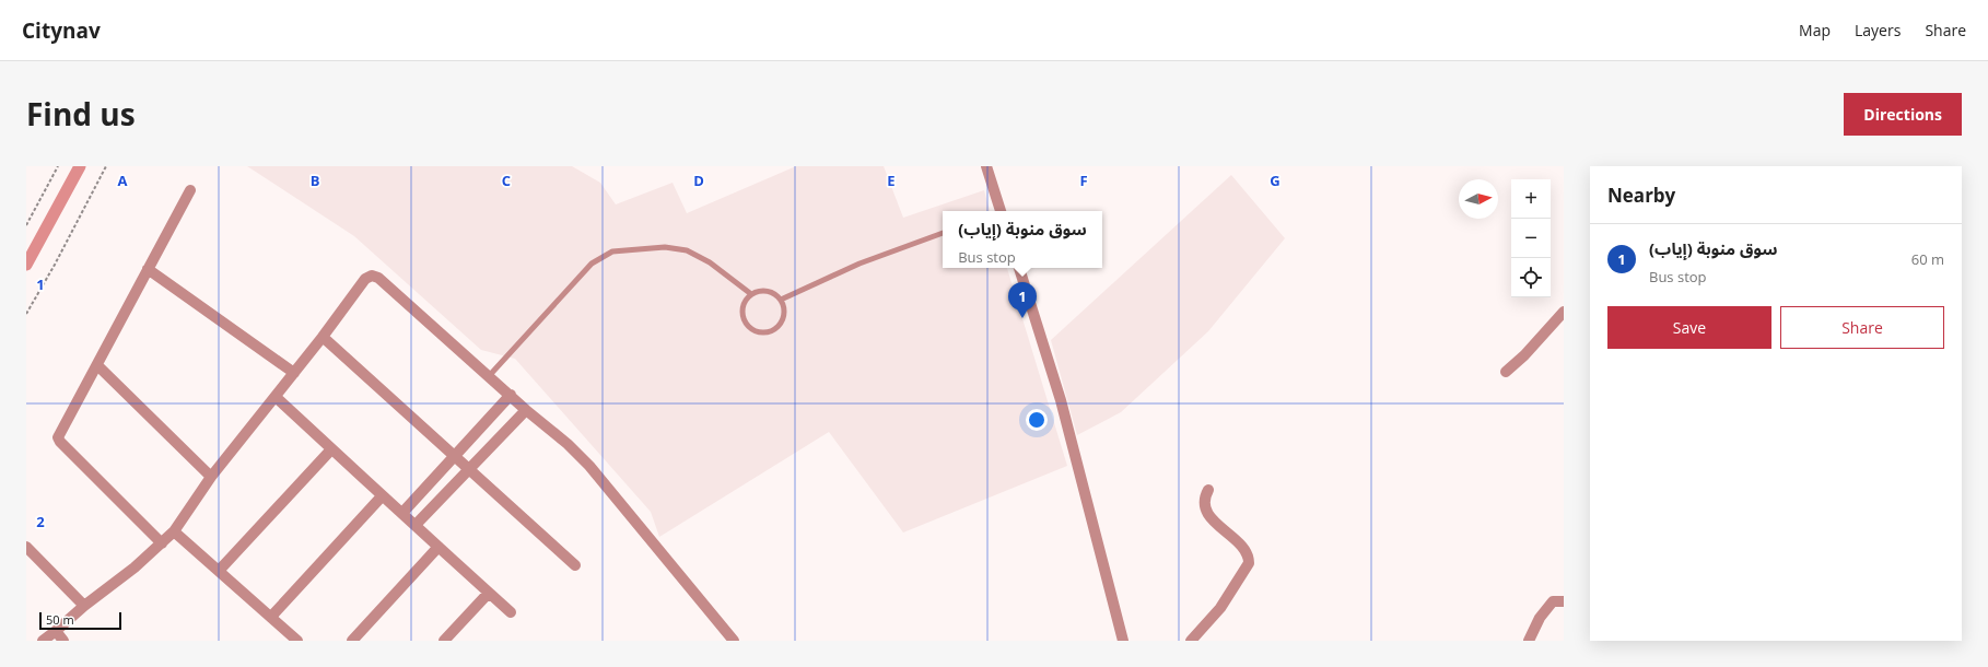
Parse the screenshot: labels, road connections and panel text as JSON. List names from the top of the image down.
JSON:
{
  "scale_bar": "50 m",
  "north": "right",
  "page": {
    "header": "Citynav",
    "nav": ["Map", "Layers", "Share"],
    "title": "Find us",
    "buttons": [
      "Directions",
      ["Save", "Share"]
    ],
    "heading": "Nearby",
    "map_buttons": ["+", "−"],
    "popup": ["سوق منوبة (إياب)", "Bus stop"],
    "list": [
      {
        "mark": "1",
        "name": "سوق منوبة (إياب)",
        "note": "Bus stop",
        "value": "60 m"
      }
    ],
    "pins": "1",
    "scale": "50 m"
  },
  "grid": {
    "columns": [
      "A",
      "B",
      "C",
      "D",
      "E",
      "F",
      "G"
    ],
    "rows": ["1", "2"]
  }
}
